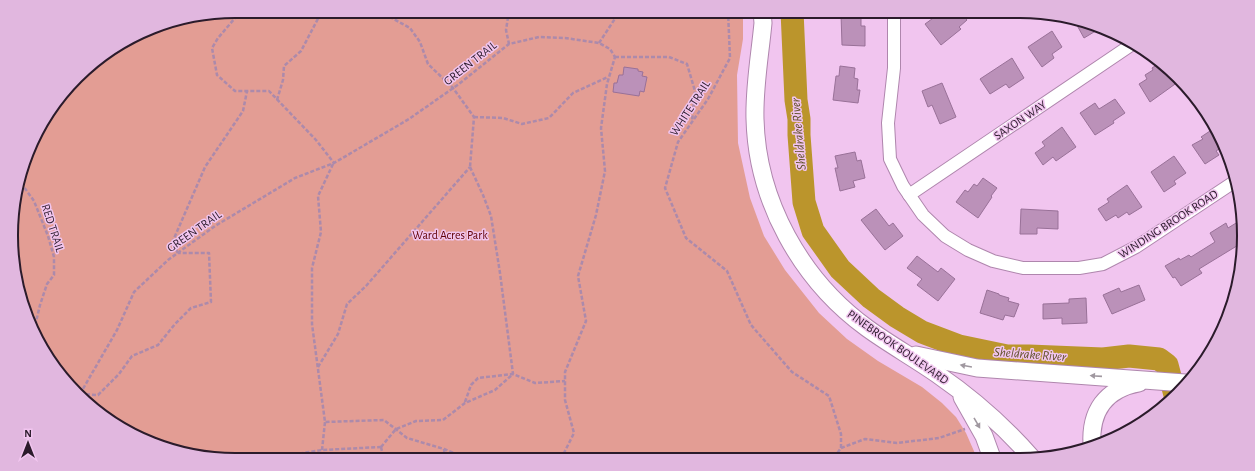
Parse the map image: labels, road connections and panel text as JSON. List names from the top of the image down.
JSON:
{
  "streets": {
    "street": ["SAXON WAY", "WINDING BROOK ROAD", "PINEBROOK BOULEVARD"],
    "path": ["GREEN TRAIL", "WHITE TRAIL", "RED TRAIL"]
  },
  "crossings": [
    ["SAXON WAY", "WINDING BROOK ROAD"]
  ],
  "water": ["Sheldrake River"],
  "parks": ["Ward Acres Park"],
  "north": "top"
}
